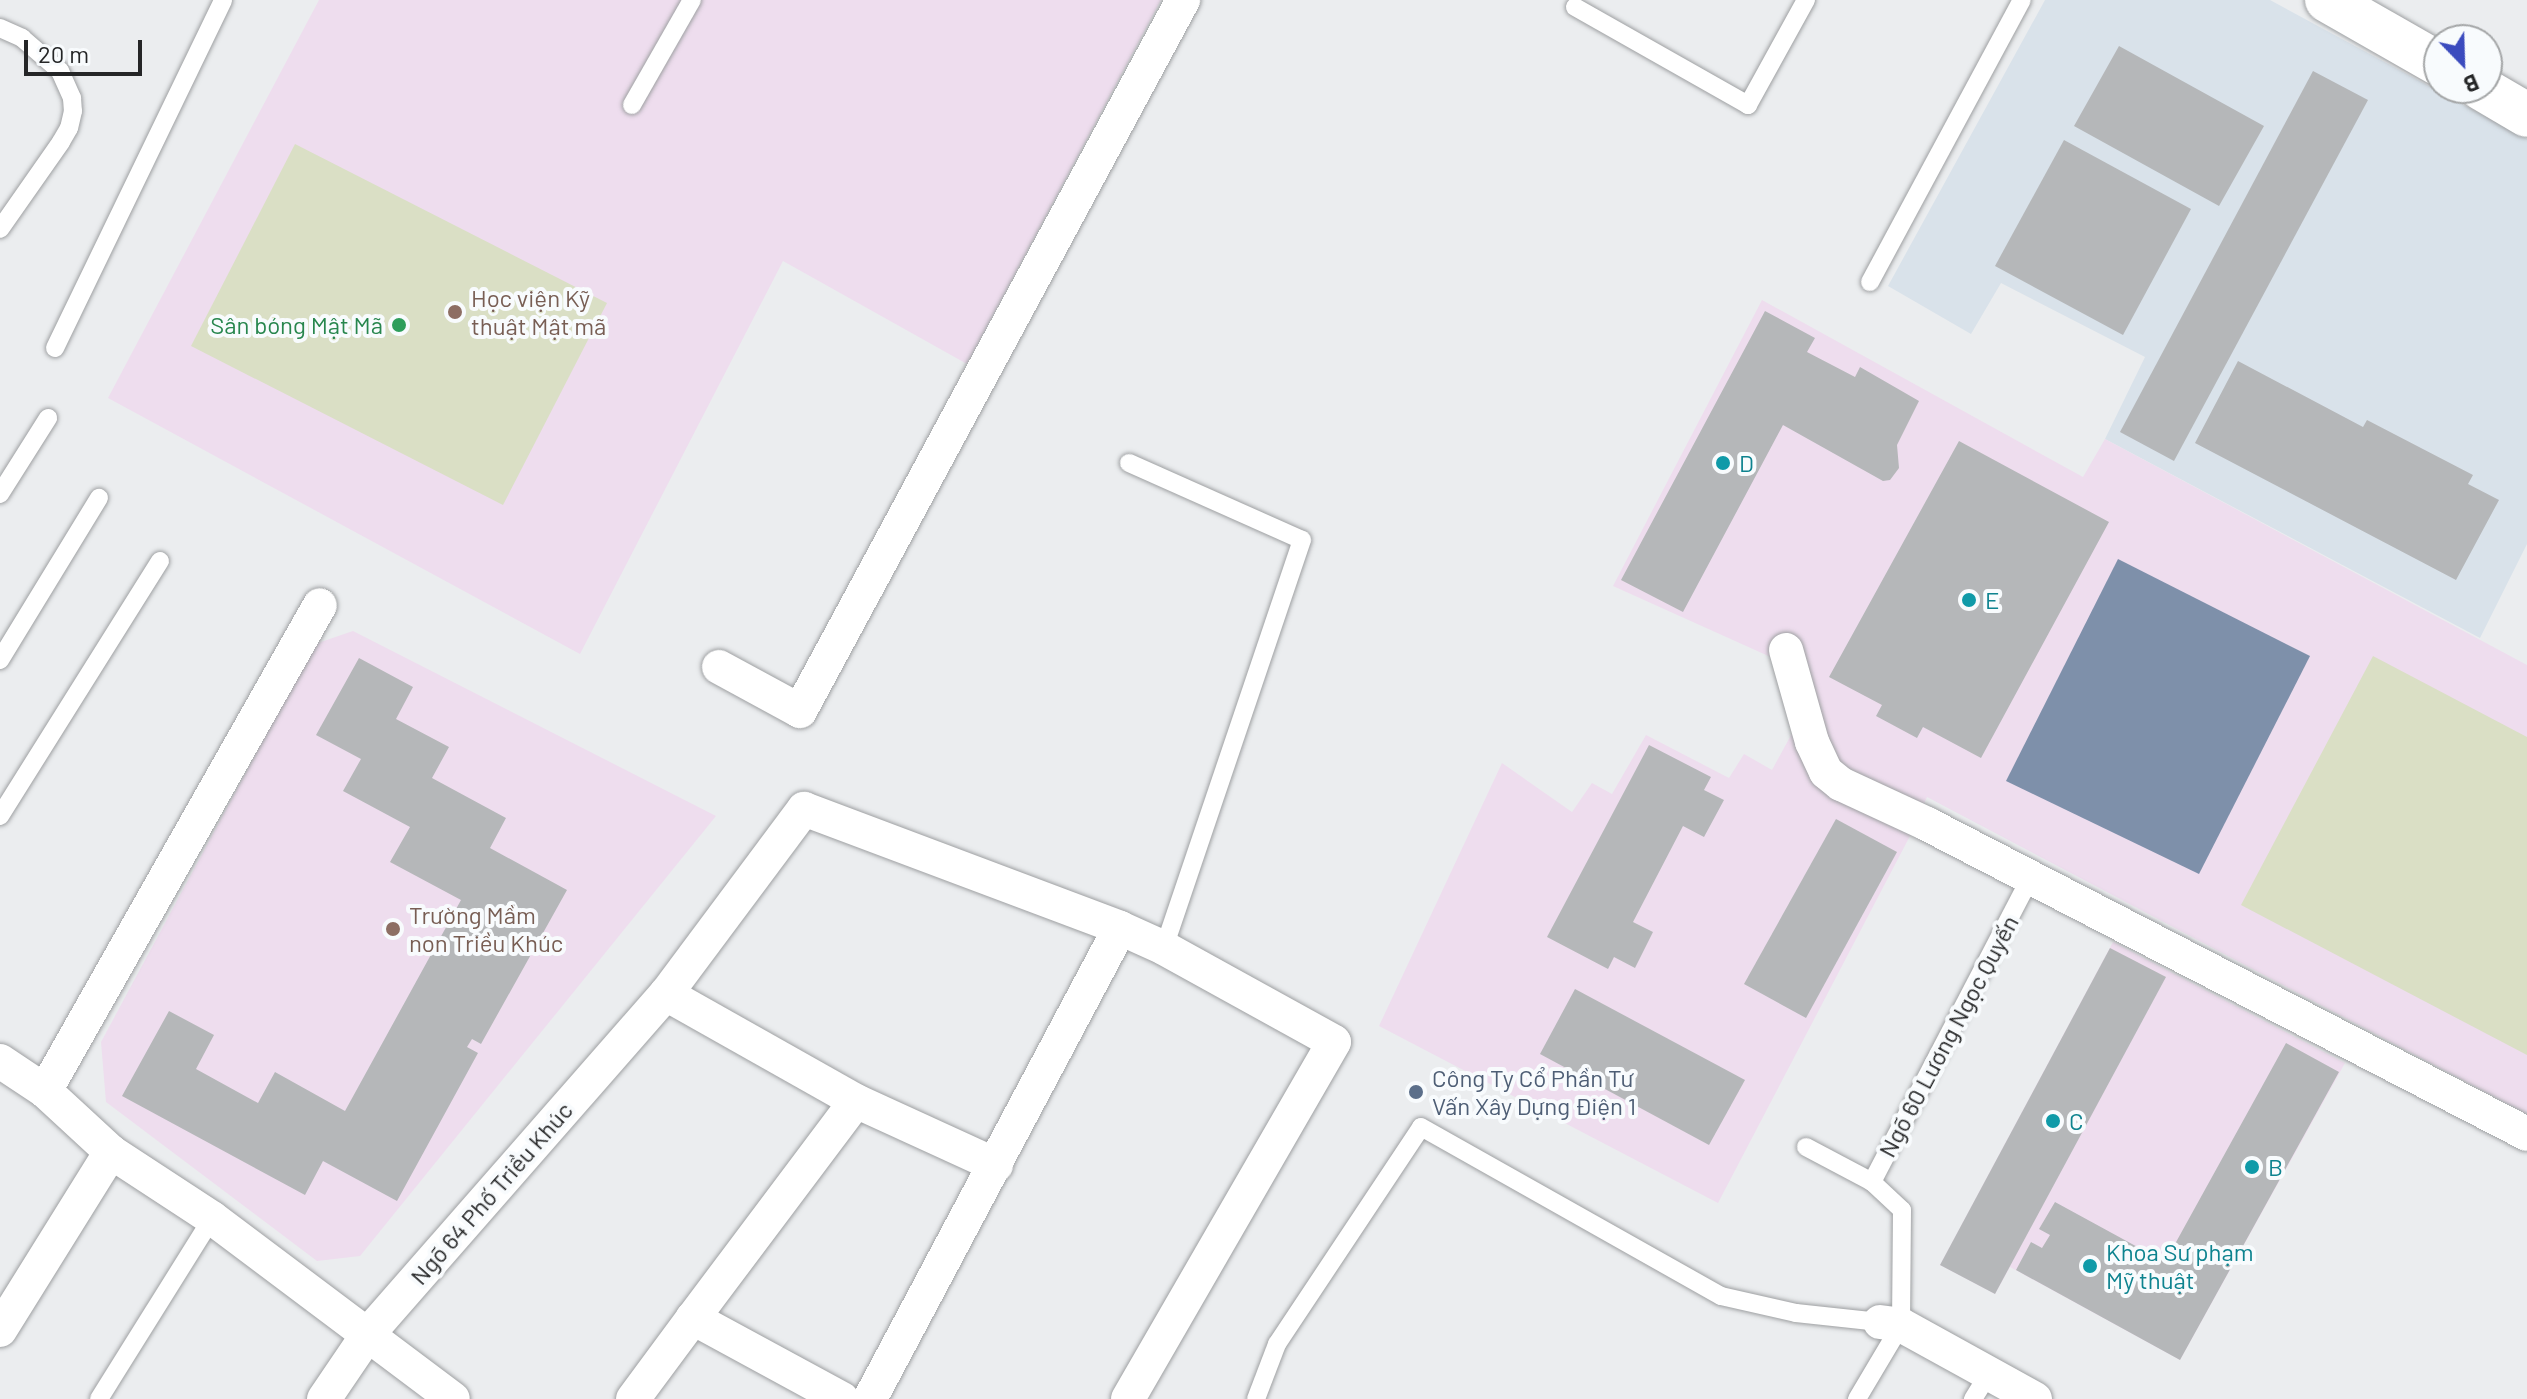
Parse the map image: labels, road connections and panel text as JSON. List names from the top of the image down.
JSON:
{
  "streets": {
    "street": ["Ngõ 64 Phố Triều Khúc"],
    "lane": ["Ngõ 60 Lương Ngọc Quyến"]
  },
  "places": [
    "Học viện Kỹ thuật Mật mã",
    "Sân bóng Mật Mã",
    "D",
    "E",
    "Trường Mầm non Triều Khúc",
    "Công Ty Cổ Phần Tư Vấn Xây Dựng Điện 1",
    "C",
    "B",
    "Khoa Sư phạm Mỹ thuật"
  ],
  "scale_bar": "20 m",
  "north": "bottom right"
}
